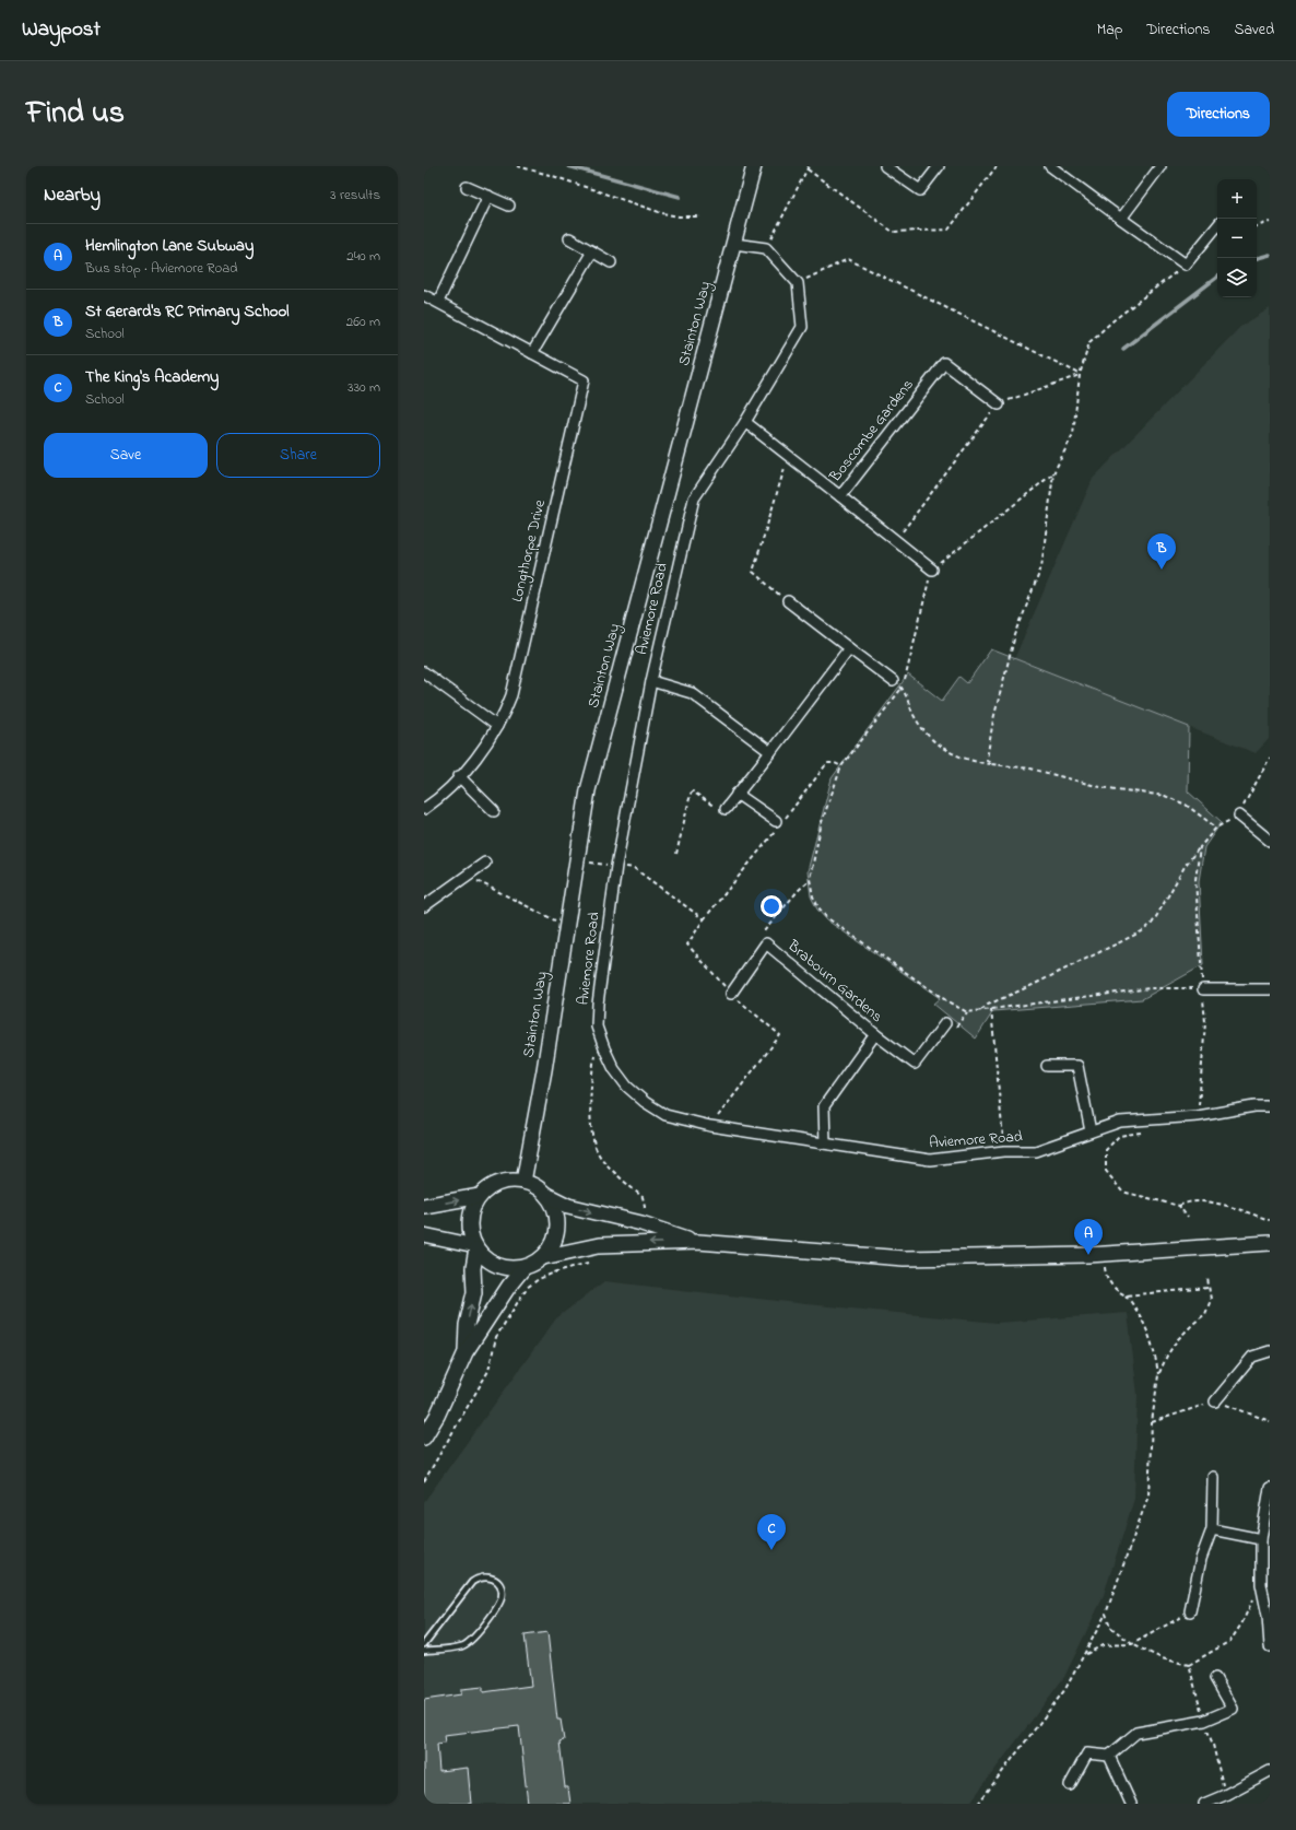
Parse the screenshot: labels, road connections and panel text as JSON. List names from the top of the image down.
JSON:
{
  "streets": {
    "street": [
      "Stainton Way",
      "Boscombe Gardens",
      "Longthorpe Drive",
      "Aviemore Road",
      "Brabourn Gardens"
    ]
  },
  "crossings": [
    ["Boscombe Gardens", "Aviemore Road"],
    ["Aviemore Road", "Brabourn Gardens"]
  ],
  "page": {
    "header": "Waypost",
    "nav": ["Map", "Directions", "Saved"],
    "title": "Find us",
    "buttons": [
      "Directions",
      ["Save", "Share"]
    ],
    "heading": ["Nearby", "3 results"],
    "map_buttons": ["+", "−"],
    "list": [
      {
        "mark": "A",
        "name": "Hemlington Lane Subway",
        "note": "Bus stop · Aviemore Road",
        "value": "240 m"
      },
      {
        "mark": "B",
        "name": "St Gerard's RC Primary School",
        "note": "School",
        "value": "260 m"
      },
      {
        "mark": "C",
        "name": "The King's Academy",
        "note": "School",
        "value": "330 m"
      }
    ],
    "pins": ["B", "A", "C"]
  }
}
